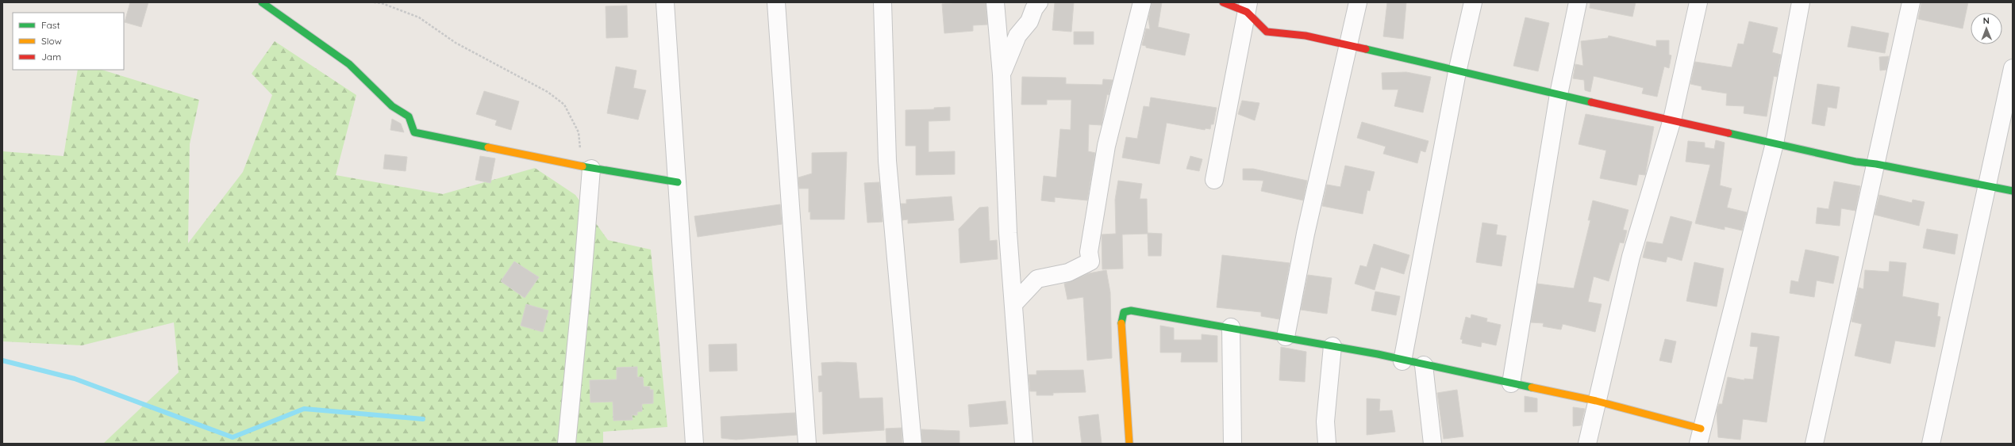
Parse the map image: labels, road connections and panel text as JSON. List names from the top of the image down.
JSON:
{
  "legend": ["Fast", "Slow", "Jam"],
  "north": "top"
}
